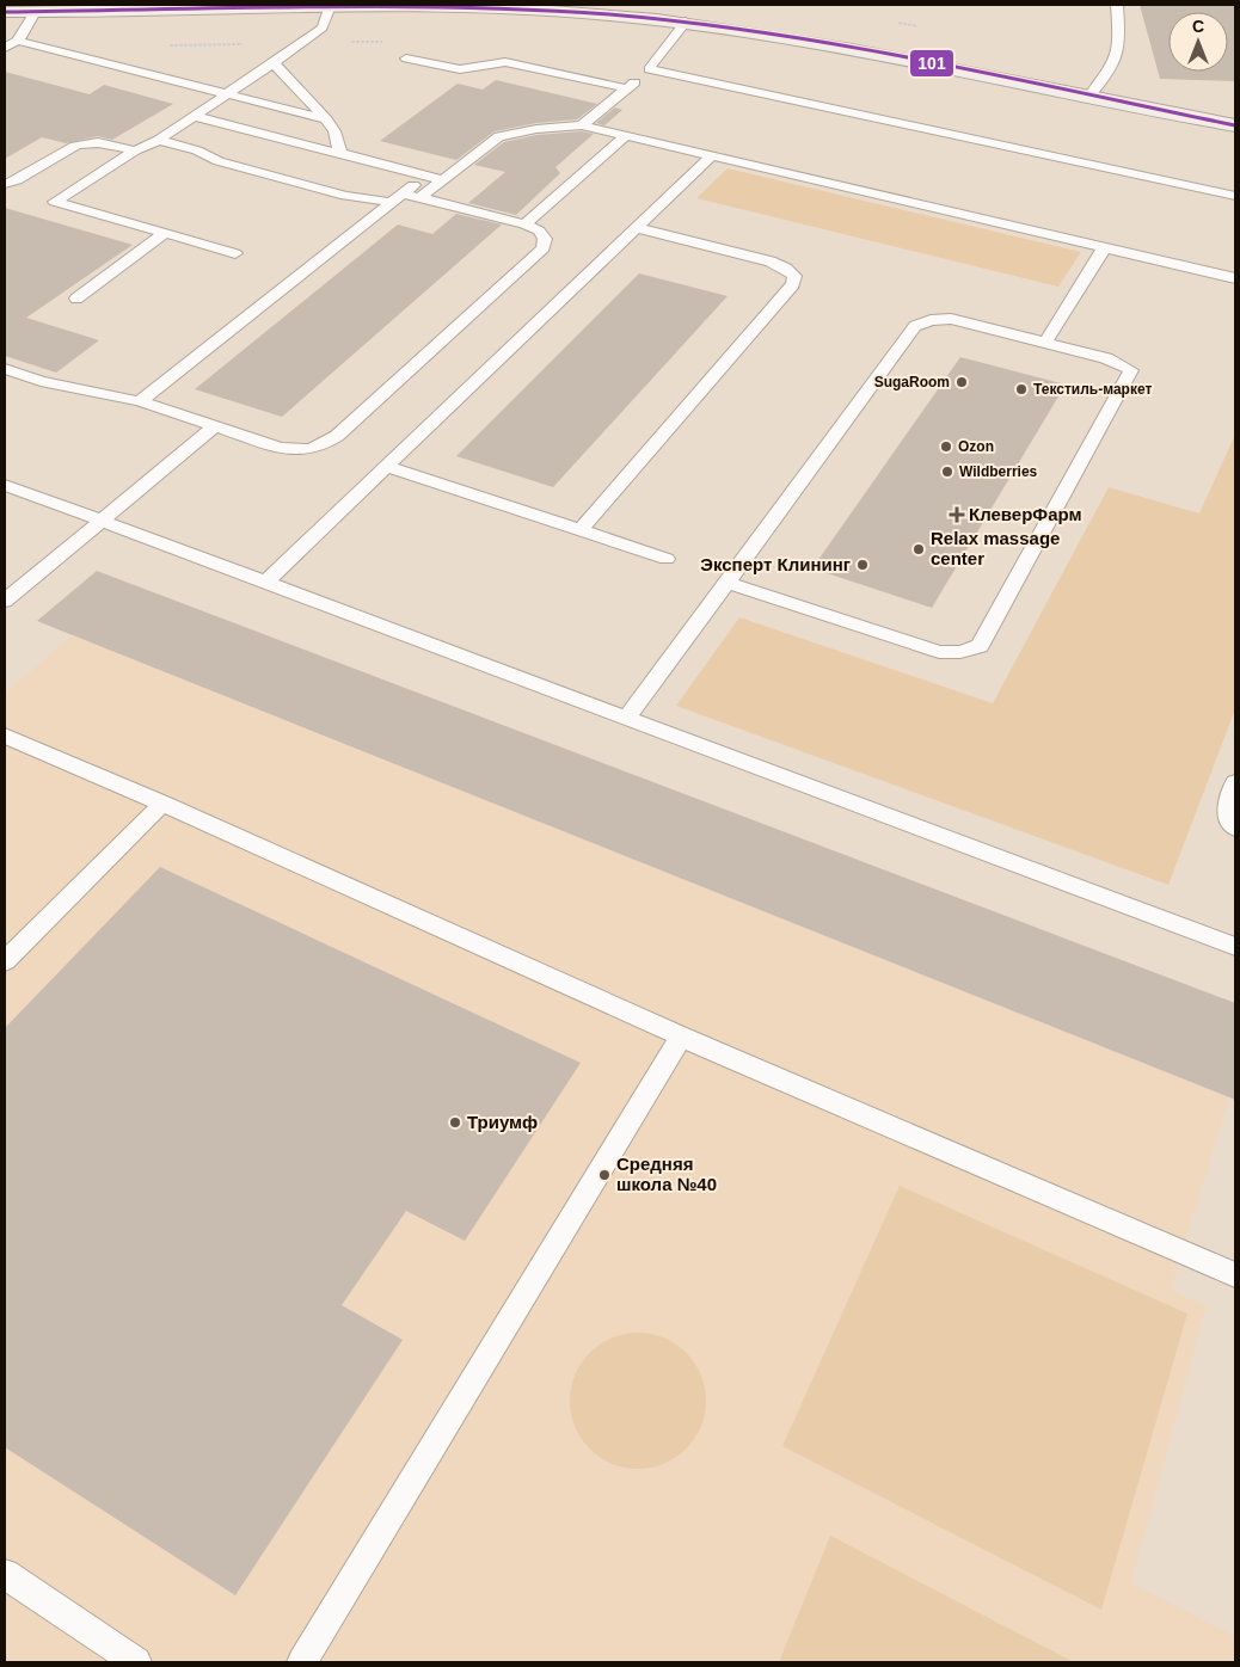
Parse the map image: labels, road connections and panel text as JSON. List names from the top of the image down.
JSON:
{
  "places": {
    "other": [
      "SugaRoom",
      "Текстиль-маркет",
      "Ozon",
      "Wildberries",
      "Relax massage center",
      "Эксперт Клининг",
      "Триумф",
      "Средняя школа №40"
    ],
    "health": ["КлеверФарм"]
  },
  "lines": ["transit line 101"],
  "north": "top"
}
